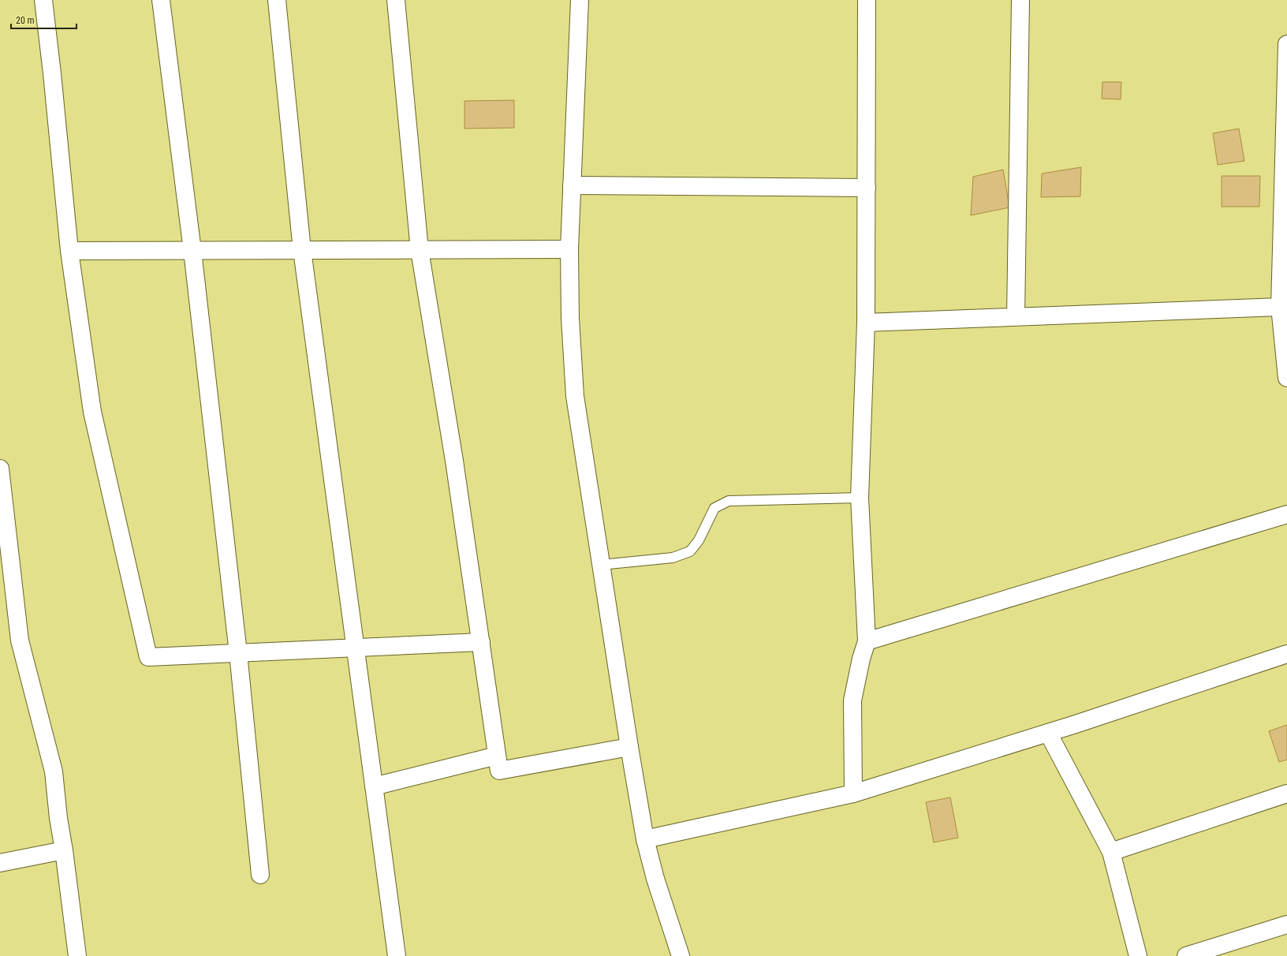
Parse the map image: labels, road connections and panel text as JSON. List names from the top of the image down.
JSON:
{
  "scale_bar": "20 m"
}
